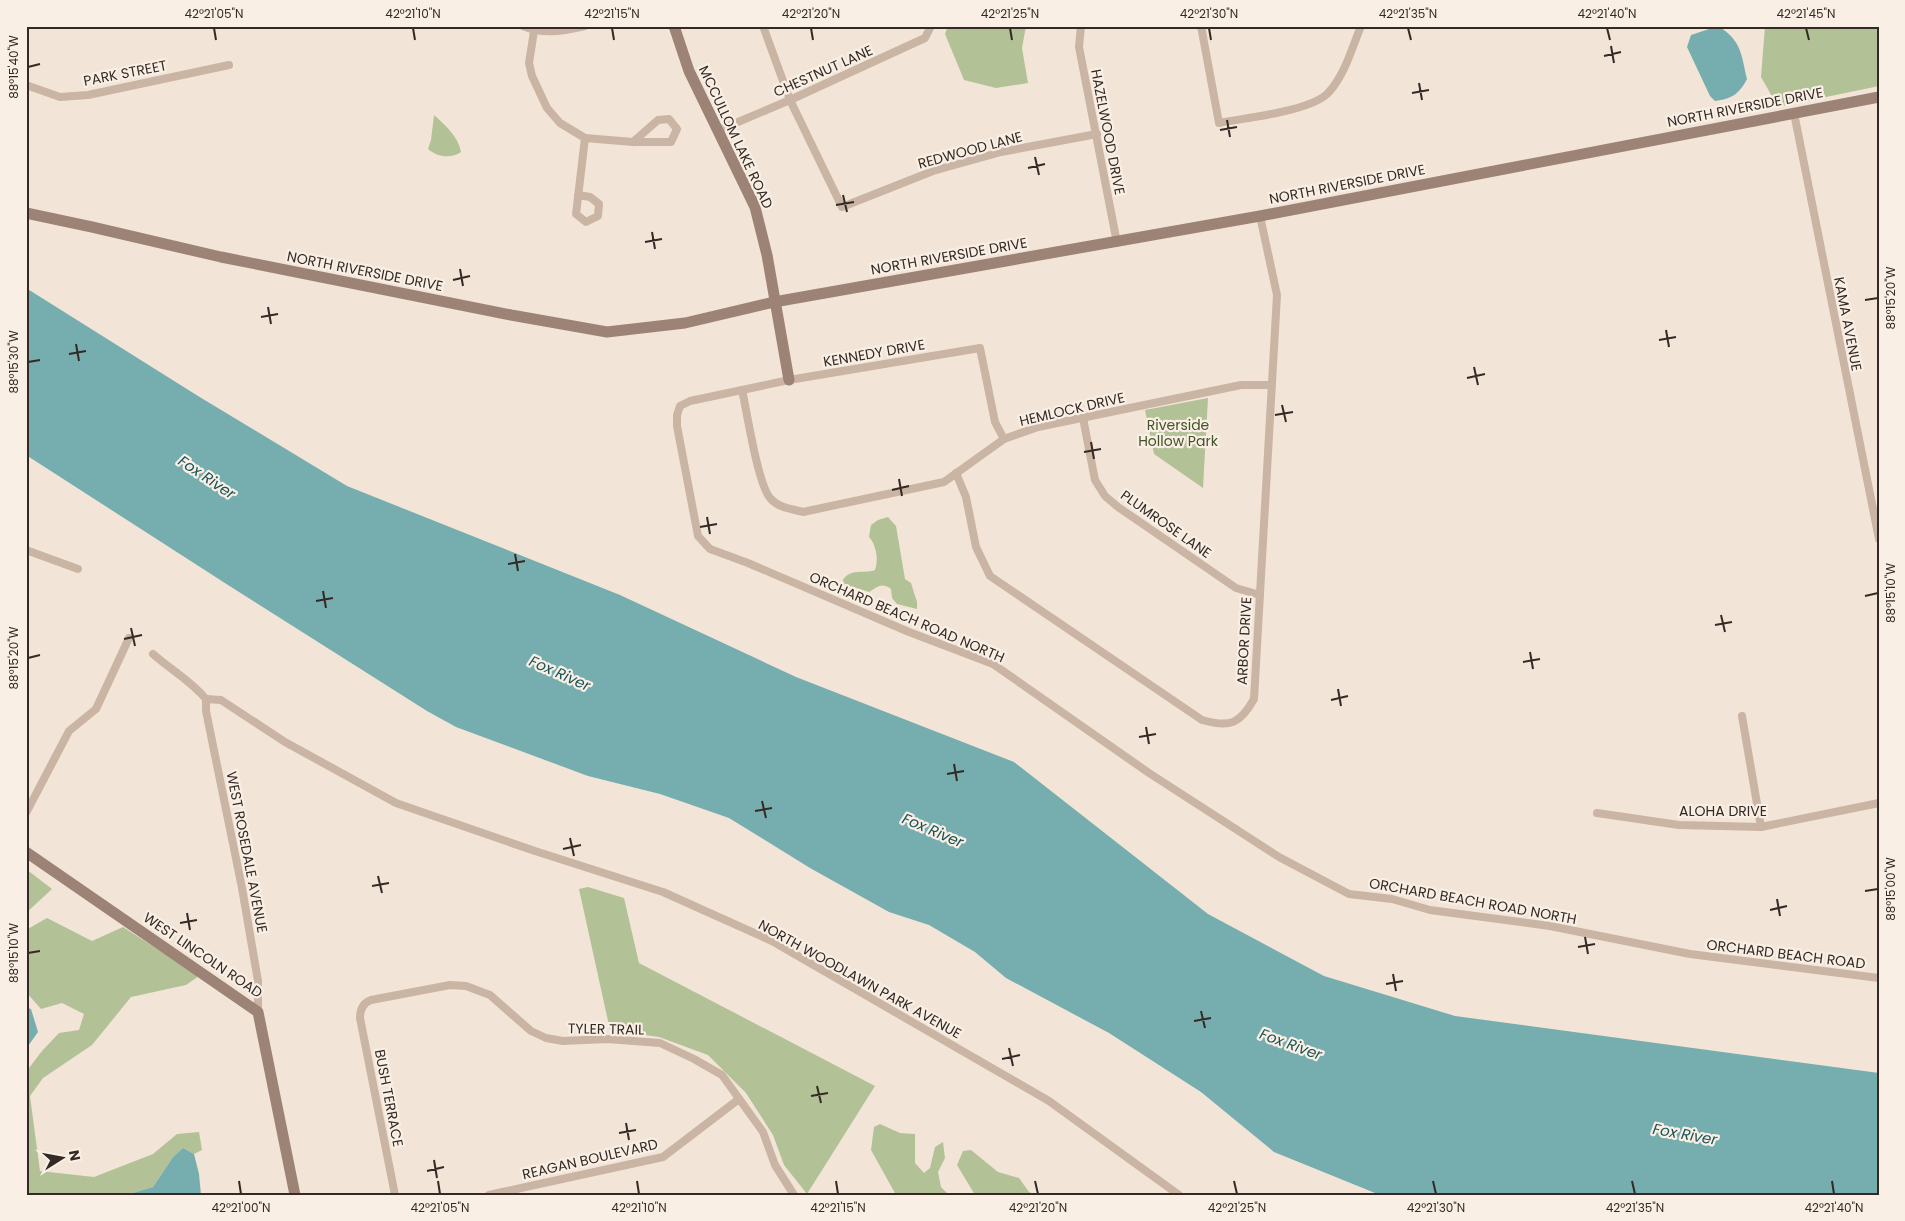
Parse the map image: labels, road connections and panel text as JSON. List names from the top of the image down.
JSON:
{
  "streets": {
    "street": [
      "CHESTNUT LANE",
      "PARK STREET",
      "NORTH RIVERSIDE DRIVE",
      "HAZELWOOD DRIVE",
      "MCCULLOM LAKE ROAD",
      "REDWOOD LANE",
      "KAMA AVENUE",
      "KENNEDY DRIVE",
      "HEMLOCK DRIVE",
      "PLUMROSE LANE",
      "ORCHARD BEACH ROAD NORTH",
      "ARBOR DRIVE",
      "ALOHA DRIVE",
      "WEST ROSEDALE AVENUE",
      "ORCHARD BEACH ROAD",
      "WEST LINCOLN ROAD",
      "NORTH WOODLAWN PARK AVENUE",
      "TYLER TRAIL",
      "BUSH TERRACE",
      "REAGAN BOULEVARD"
    ]
  },
  "crossings": [
    ["CHESTNUT LANE", "MCCULLOM LAKE ROAD"],
    ["CHESTNUT LANE", "REDWOOD LANE"],
    ["NORTH RIVERSIDE DRIVE", "HAZELWOOD DRIVE"],
    ["NORTH RIVERSIDE DRIVE", "MCCULLOM LAKE ROAD"],
    ["NORTH RIVERSIDE DRIVE", "KAMA AVENUE"],
    ["NORTH RIVERSIDE DRIVE", "ARBOR DRIVE"],
    ["HAZELWOOD DRIVE", "REDWOOD LANE"],
    ["MCCULLOM LAKE ROAD", "KENNEDY DRIVE"],
    ["KENNEDY DRIVE", "HEMLOCK DRIVE"],
    ["KENNEDY DRIVE", "ORCHARD BEACH ROAD NORTH"],
    ["HEMLOCK DRIVE", "PLUMROSE LANE"],
    ["HEMLOCK DRIVE", "ARBOR DRIVE"],
    ["PLUMROSE LANE", "ARBOR DRIVE"],
    ["ORCHARD BEACH ROAD NORTH", "ORCHARD BEACH ROAD"],
    ["WEST ROSEDALE AVENUE", "WEST LINCOLN ROAD"],
    ["WEST ROSEDALE AVENUE", "NORTH WOODLAWN PARK AVENUE"],
    ["TYLER TRAIL", "BUSH TERRACE"],
    ["TYLER TRAIL", "REAGAN BOULEVARD"]
  ],
  "water": ["Fox River"],
  "parks": ["Riverside Hollow Park"],
  "north": "right",
  "coordinates": [
    "42°21'05\"N",
    "42°21'10\"N",
    "42°21'15\"N",
    "42°21'20\"N",
    "42°21'25\"N",
    "42°21'30\"N",
    "42°21'35\"N",
    "42°21'40\"N",
    "42°21'45\"N",
    "88°15'40\"W",
    "88°15'20\"W",
    "88°15'30\"W",
    "88°15'10\"W",
    "88°15'00\"W",
    "42°21'00\"N"
  ]
}
